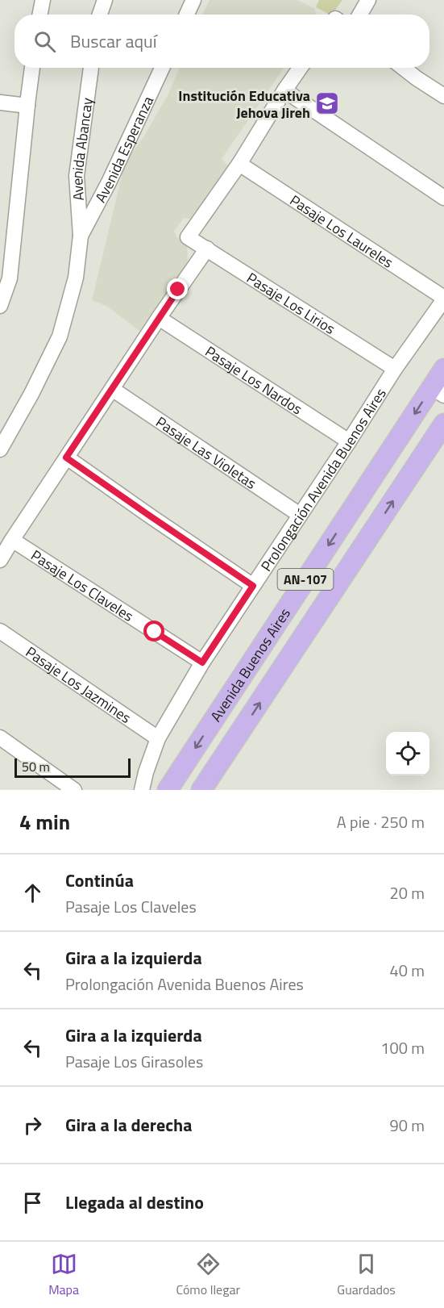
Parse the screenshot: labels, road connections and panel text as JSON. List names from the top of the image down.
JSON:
{
  "streets": {
    "main road": ["AN-107", "Avenida Buenos Aires"],
    "street": [
      "Avenida Abancay",
      "Avenida Esperanza",
      "Pasaje Los Laureles",
      "Pasaje Los Lirios",
      "Pasaje Los Nardos",
      "Pasaje Las Violetas",
      "Prolongación Avenida Buenos Aires",
      "Pasaje Los Claveles",
      "Pasaje Los Jazmines"
    ]
  },
  "crossings": [
    ["Avenida Abancay", "Avenida Esperanza"],
    ["Pasaje Los Laureles", "Pasaje Los Lirios"],
    ["Pasaje Los Laureles", "Prolongación Avenida Buenos Aires"],
    ["Pasaje Los Lirios", "Prolongación Avenida Buenos Aires"],
    ["Pasaje Los Nardos", "Prolongación Avenida Buenos Aires"],
    ["Pasaje Las Violetas", "Prolongación Avenida Buenos Aires"],
    ["Prolongación Avenida Buenos Aires", "Pasaje Los Claveles"],
    ["Prolongación Avenida Buenos Aires", "Pasaje Los Jazmines"]
  ],
  "places": {
    "school or university": ["Institución Educativa Jehova Jireh"]
  },
  "scale_bar": "50 m",
  "page": {
    "search": "Buscar aquí",
    "scale": "50 m",
    "heading": ["4 min", "A pie · 250 m"],
    "list": [
      ["Continúa", "Pasaje Los Claveles", "20 m"],
      ["Gira a la izquierda", "Prolongación Avenida Buenos Aires", "40 m"],
      ["Gira a la izquierda", "Pasaje Los Girasoles", "100 m"],
      ["Gira a la derecha", "90 m"],
      "Llegada al destino"
    ],
    "nav": ["Mapa", "Cómo llegar", "Guardados"]
  }
}
